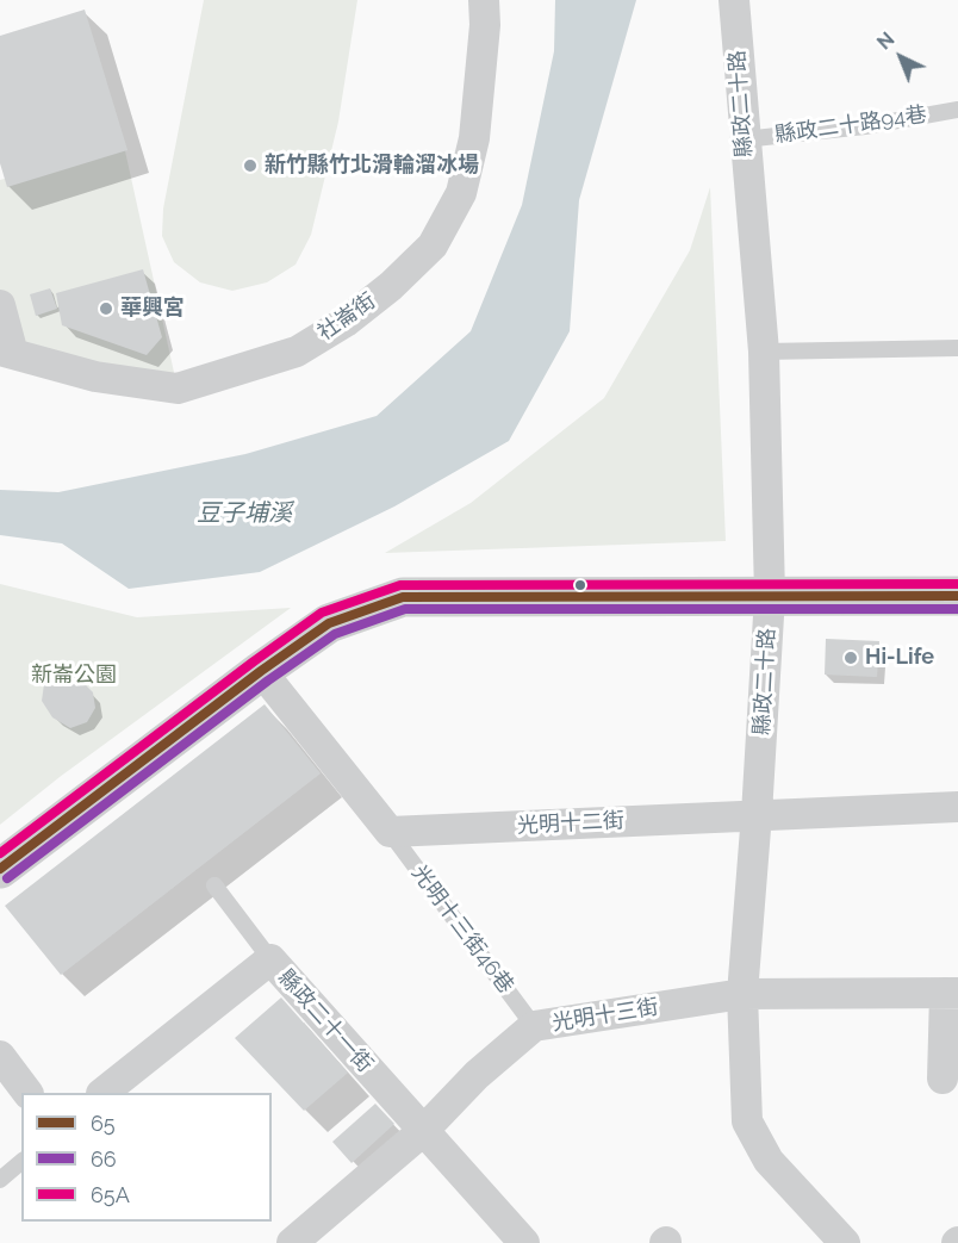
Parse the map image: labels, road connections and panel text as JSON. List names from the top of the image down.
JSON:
{
  "streets": {
    "street": [
      "縣政二十路",
      "社崙街",
      "光明十二街",
      "光明十三街",
      "縣政二十一街"
    ],
    "lane": ["縣政二十路94巷", "光明十三街46巷"]
  },
  "crossings": [
    ["縣政二十路", "縣政二十路94巷"],
    ["縣政二十路", "光明十二街"],
    ["縣政二十路", "光明十三街"],
    ["光明十二街", "光明十三街46巷"],
    ["光明十三街46巷", "光明十三街"],
    ["光明十三街", "縣政二十一街"]
  ],
  "water": ["豆子埔溪"],
  "parks": ["新崙公園"],
  "places": ["新竹縣竹北滑輪溜冰場", "華興宮", "Hi-Life"],
  "lines": ["transit line 65A", "transit line 65", "transit line 66"],
  "legend": ["65", "66", "65A"],
  "north": "top left"
}
